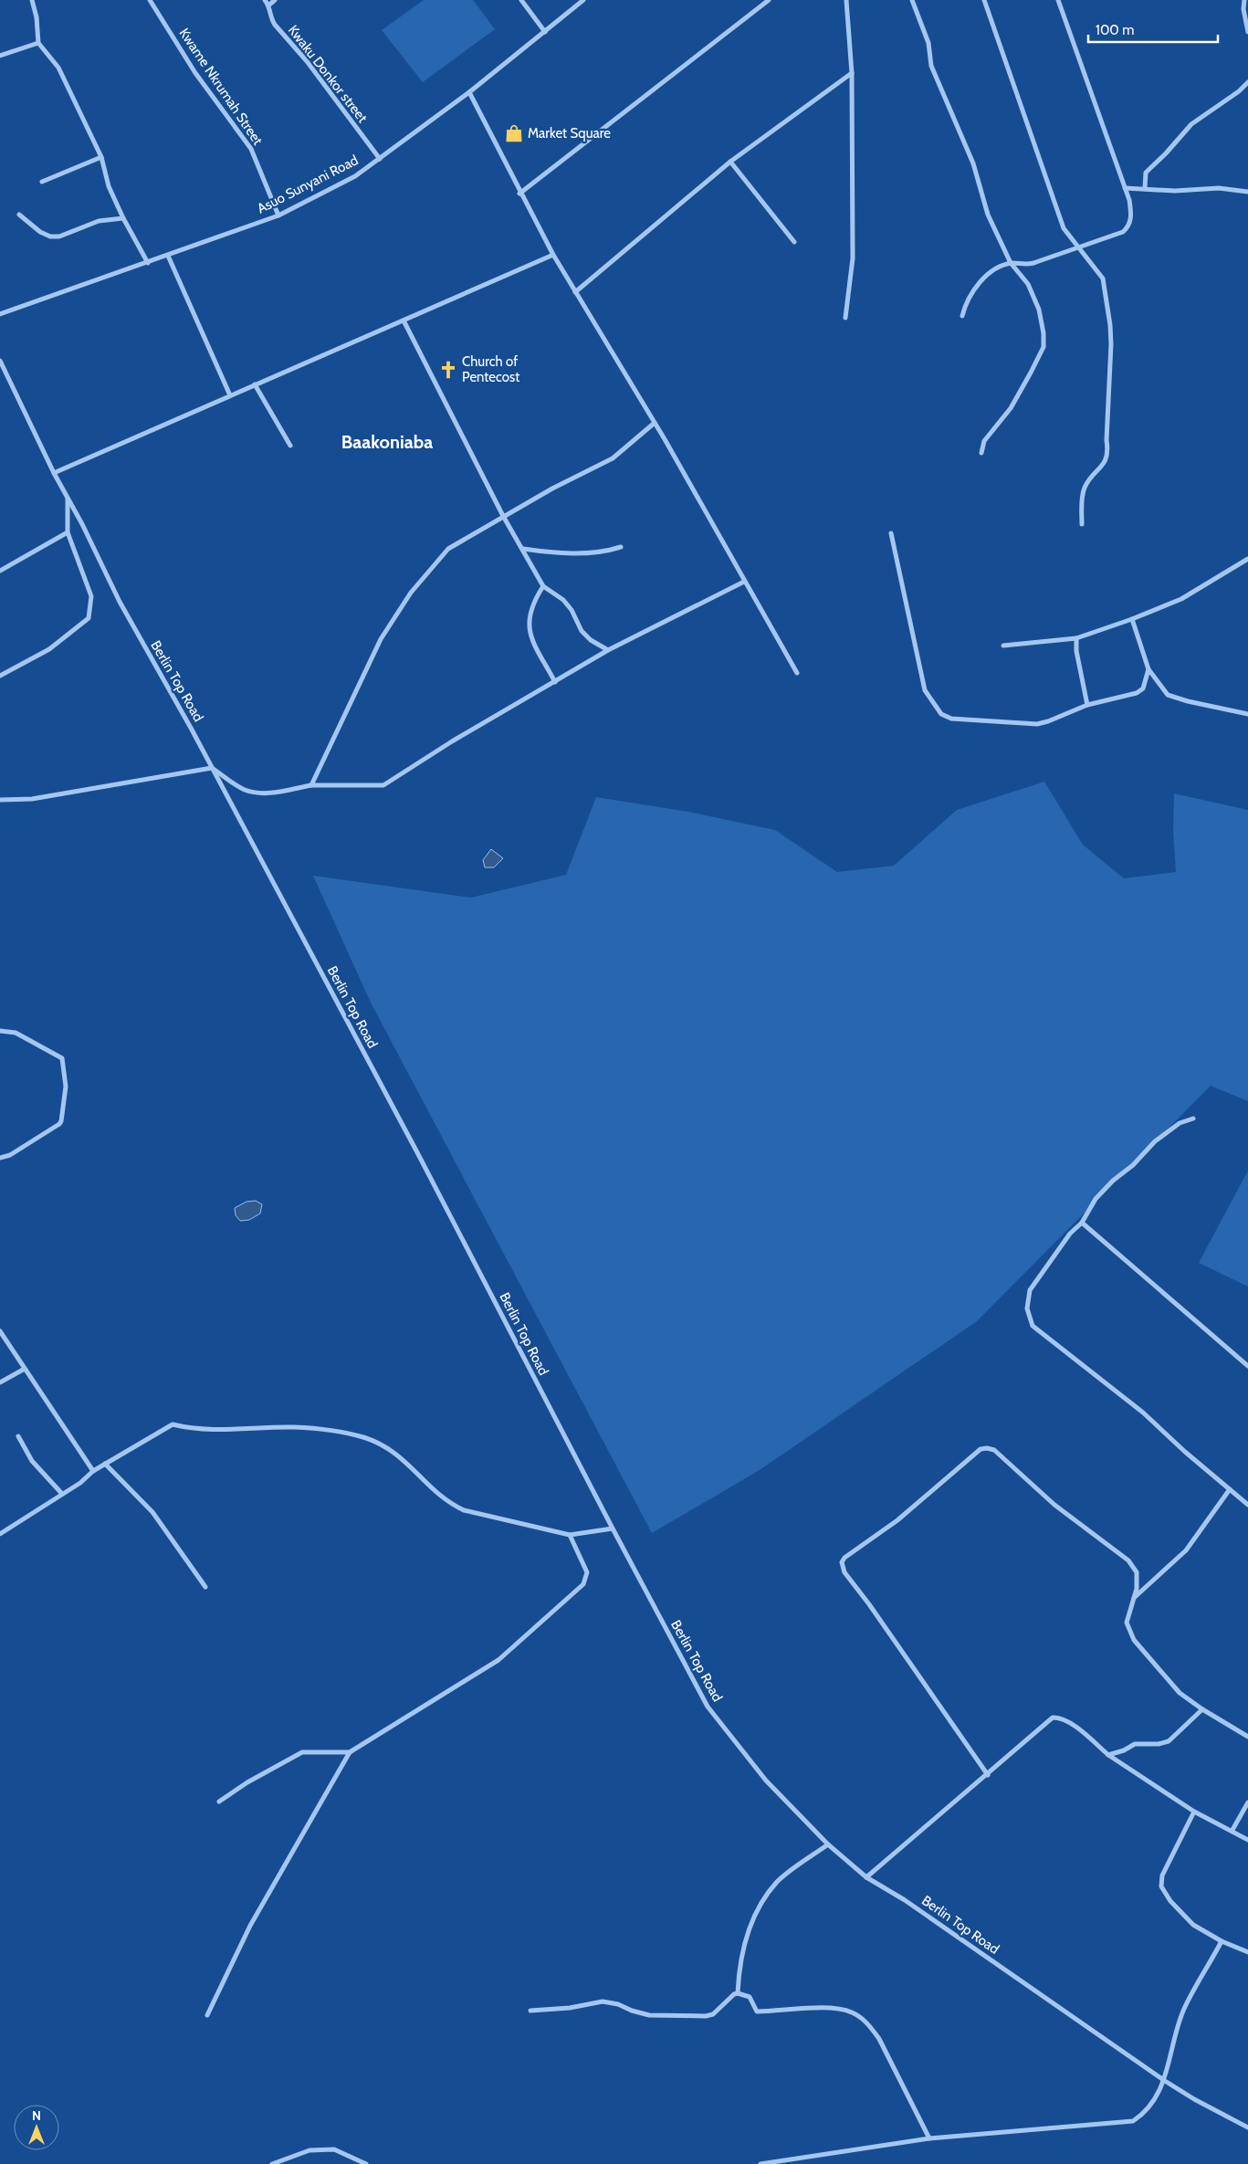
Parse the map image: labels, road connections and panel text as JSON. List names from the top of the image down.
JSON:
{
  "streets": {
    "street": [
      "Kwaku Donkor street",
      "Kwame Nkrumah Street",
      "Asuo Sunyani Road",
      "Berlin Top Road"
    ]
  },
  "crossings": [
    ["Kwaku Donkor street", "Asuo Sunyani Road"],
    ["Kwame Nkrumah Street", "Asuo Sunyani Road"]
  ],
  "districts": ["Baakoniaba"],
  "places": {
    "shop": ["Market Square"],
    "church": ["Church of Pentecost"]
  },
  "scale_bar": "100 m",
  "north": "top"
}
